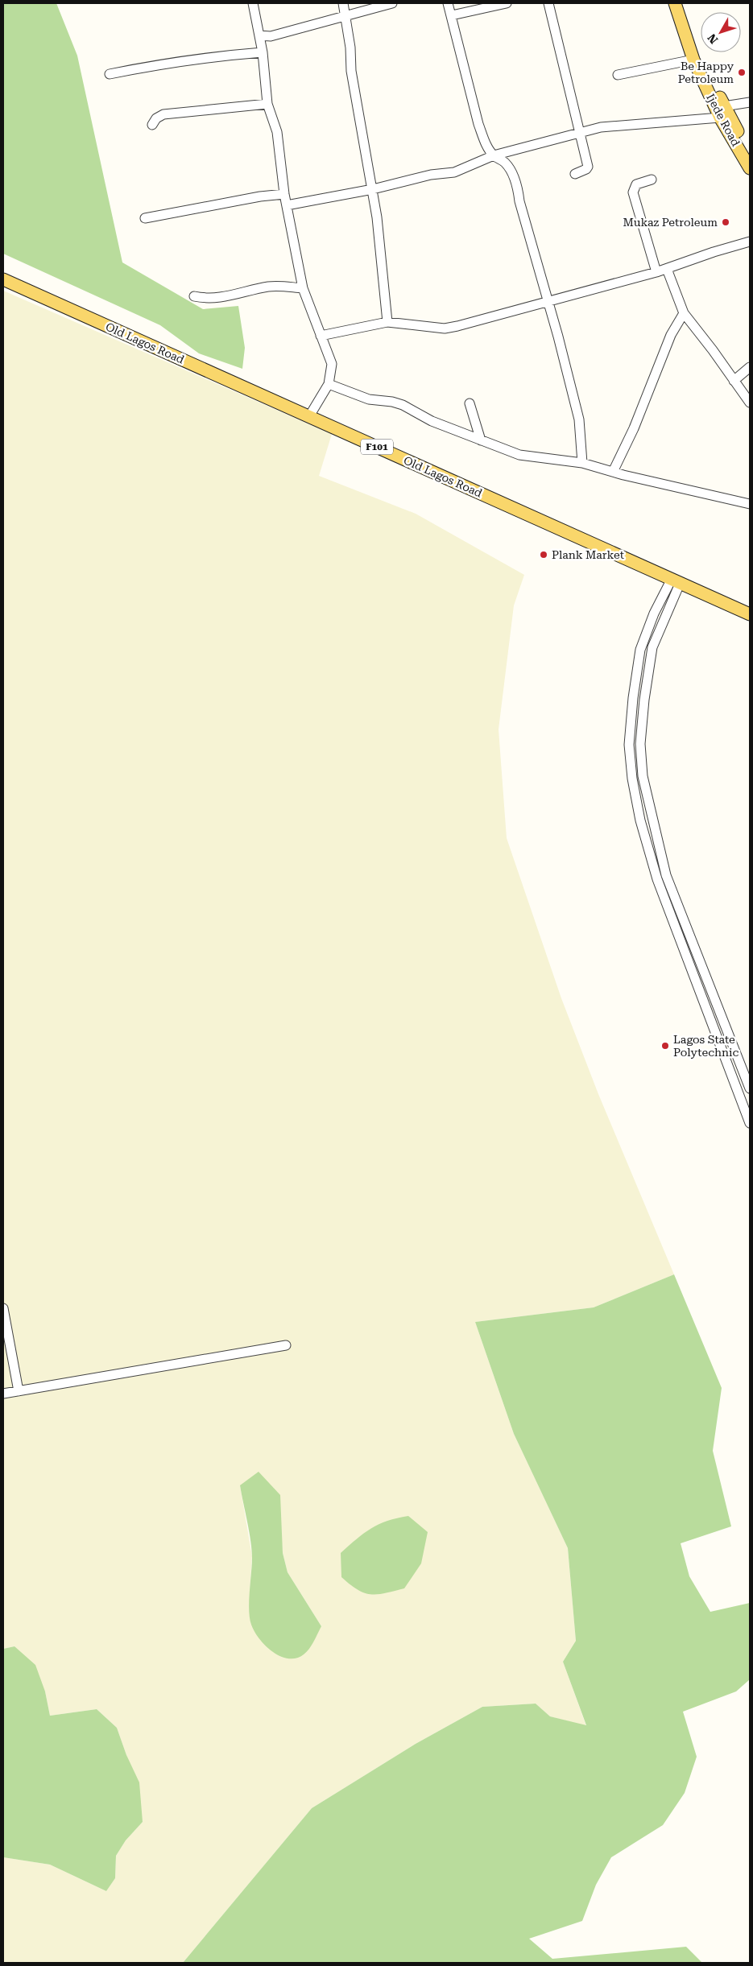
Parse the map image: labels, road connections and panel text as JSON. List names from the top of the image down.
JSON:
{
  "streets": {
    "main road": ["Ijede Road", "Old Lagos Road", "F101"]
  },
  "places": [
    "Be Happy Petroleum",
    "Mukaz Petroleum",
    "Plank Market",
    "Lagos State Polytechnic"
  ],
  "north": "bottom left"
}
